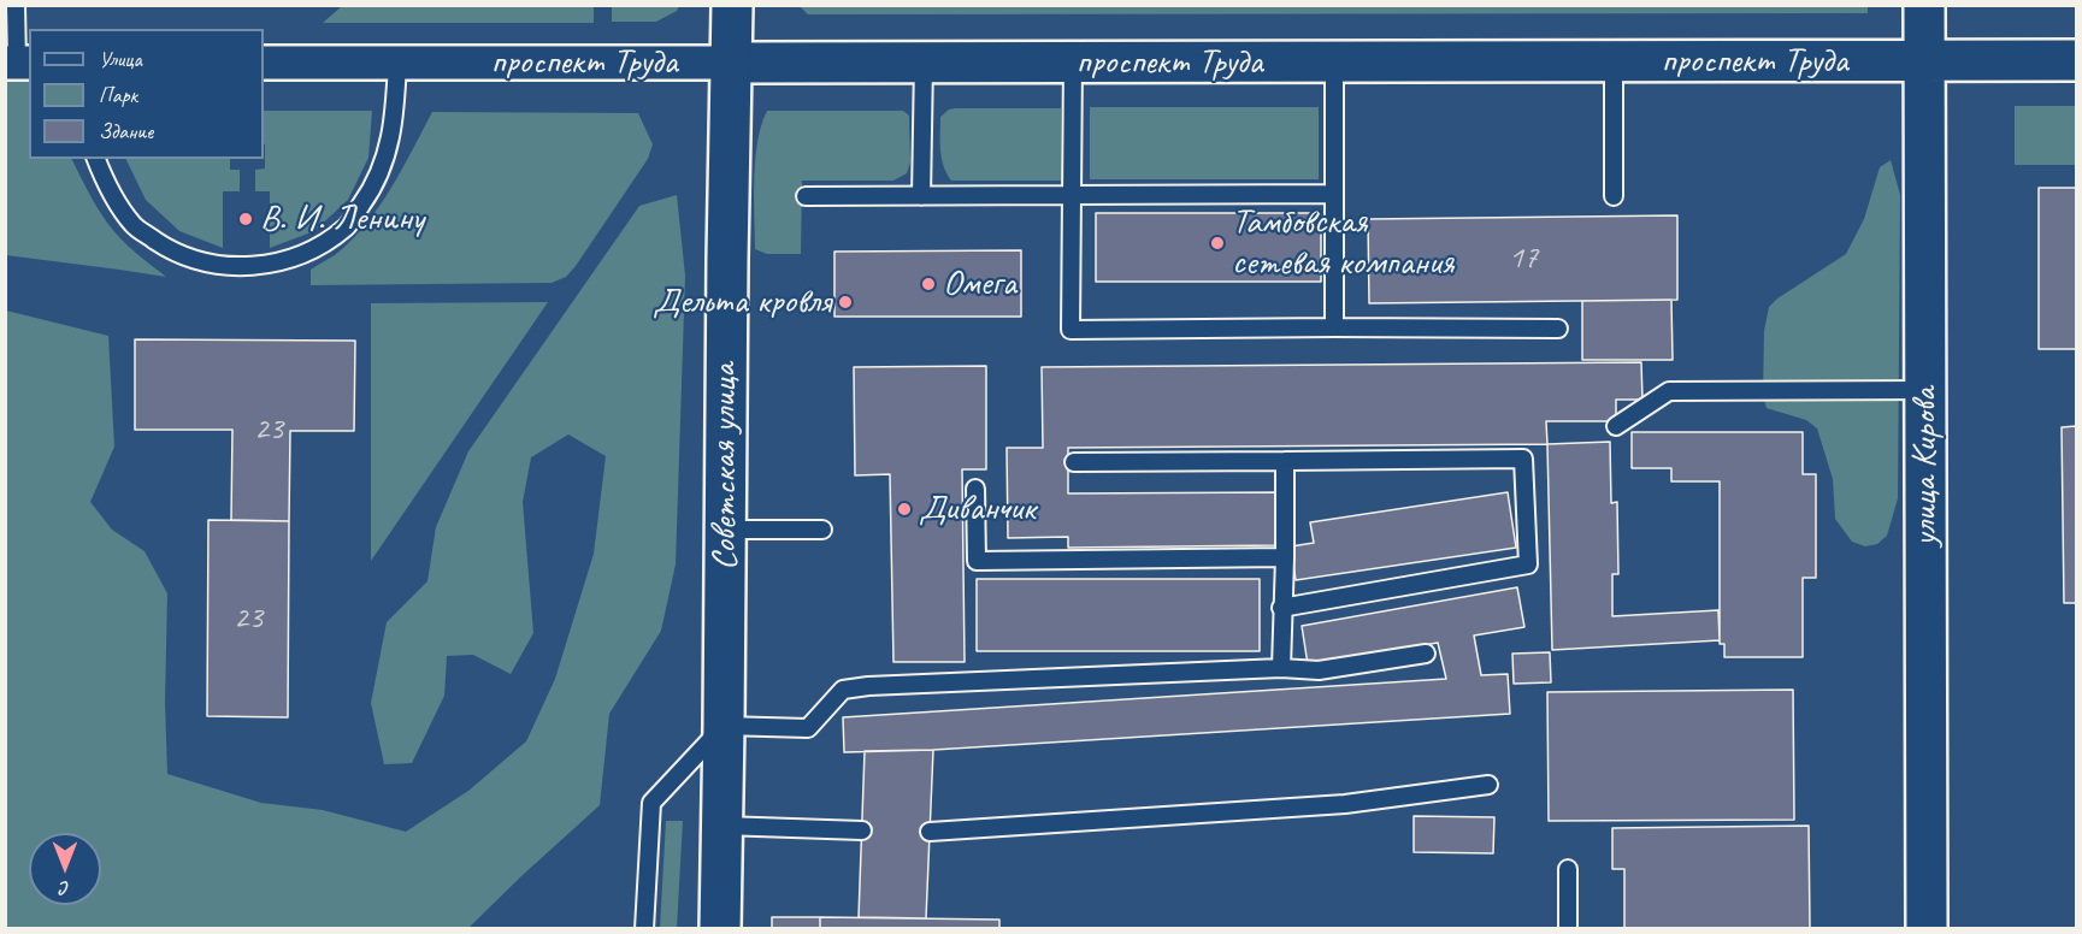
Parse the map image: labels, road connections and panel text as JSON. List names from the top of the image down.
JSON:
{
  "streets": {
    "street": ["проспект Труда", "Советская улица", "улица Кирова"]
  },
  "crossings": [
    ["проспект Труда", "Советская улица"],
    ["проспект Труда", "улица Кирова"]
  ],
  "places": [
    "В. И. Ленину",
    "Тамбовская сетевая компания",
    "Омега",
    "Дельта кровля",
    "Диванчик"
  ],
  "house_numbers": ["17", "23", "23"],
  "legend": ["Улица", "Парк", "Здание"],
  "north": "bottom"
}
